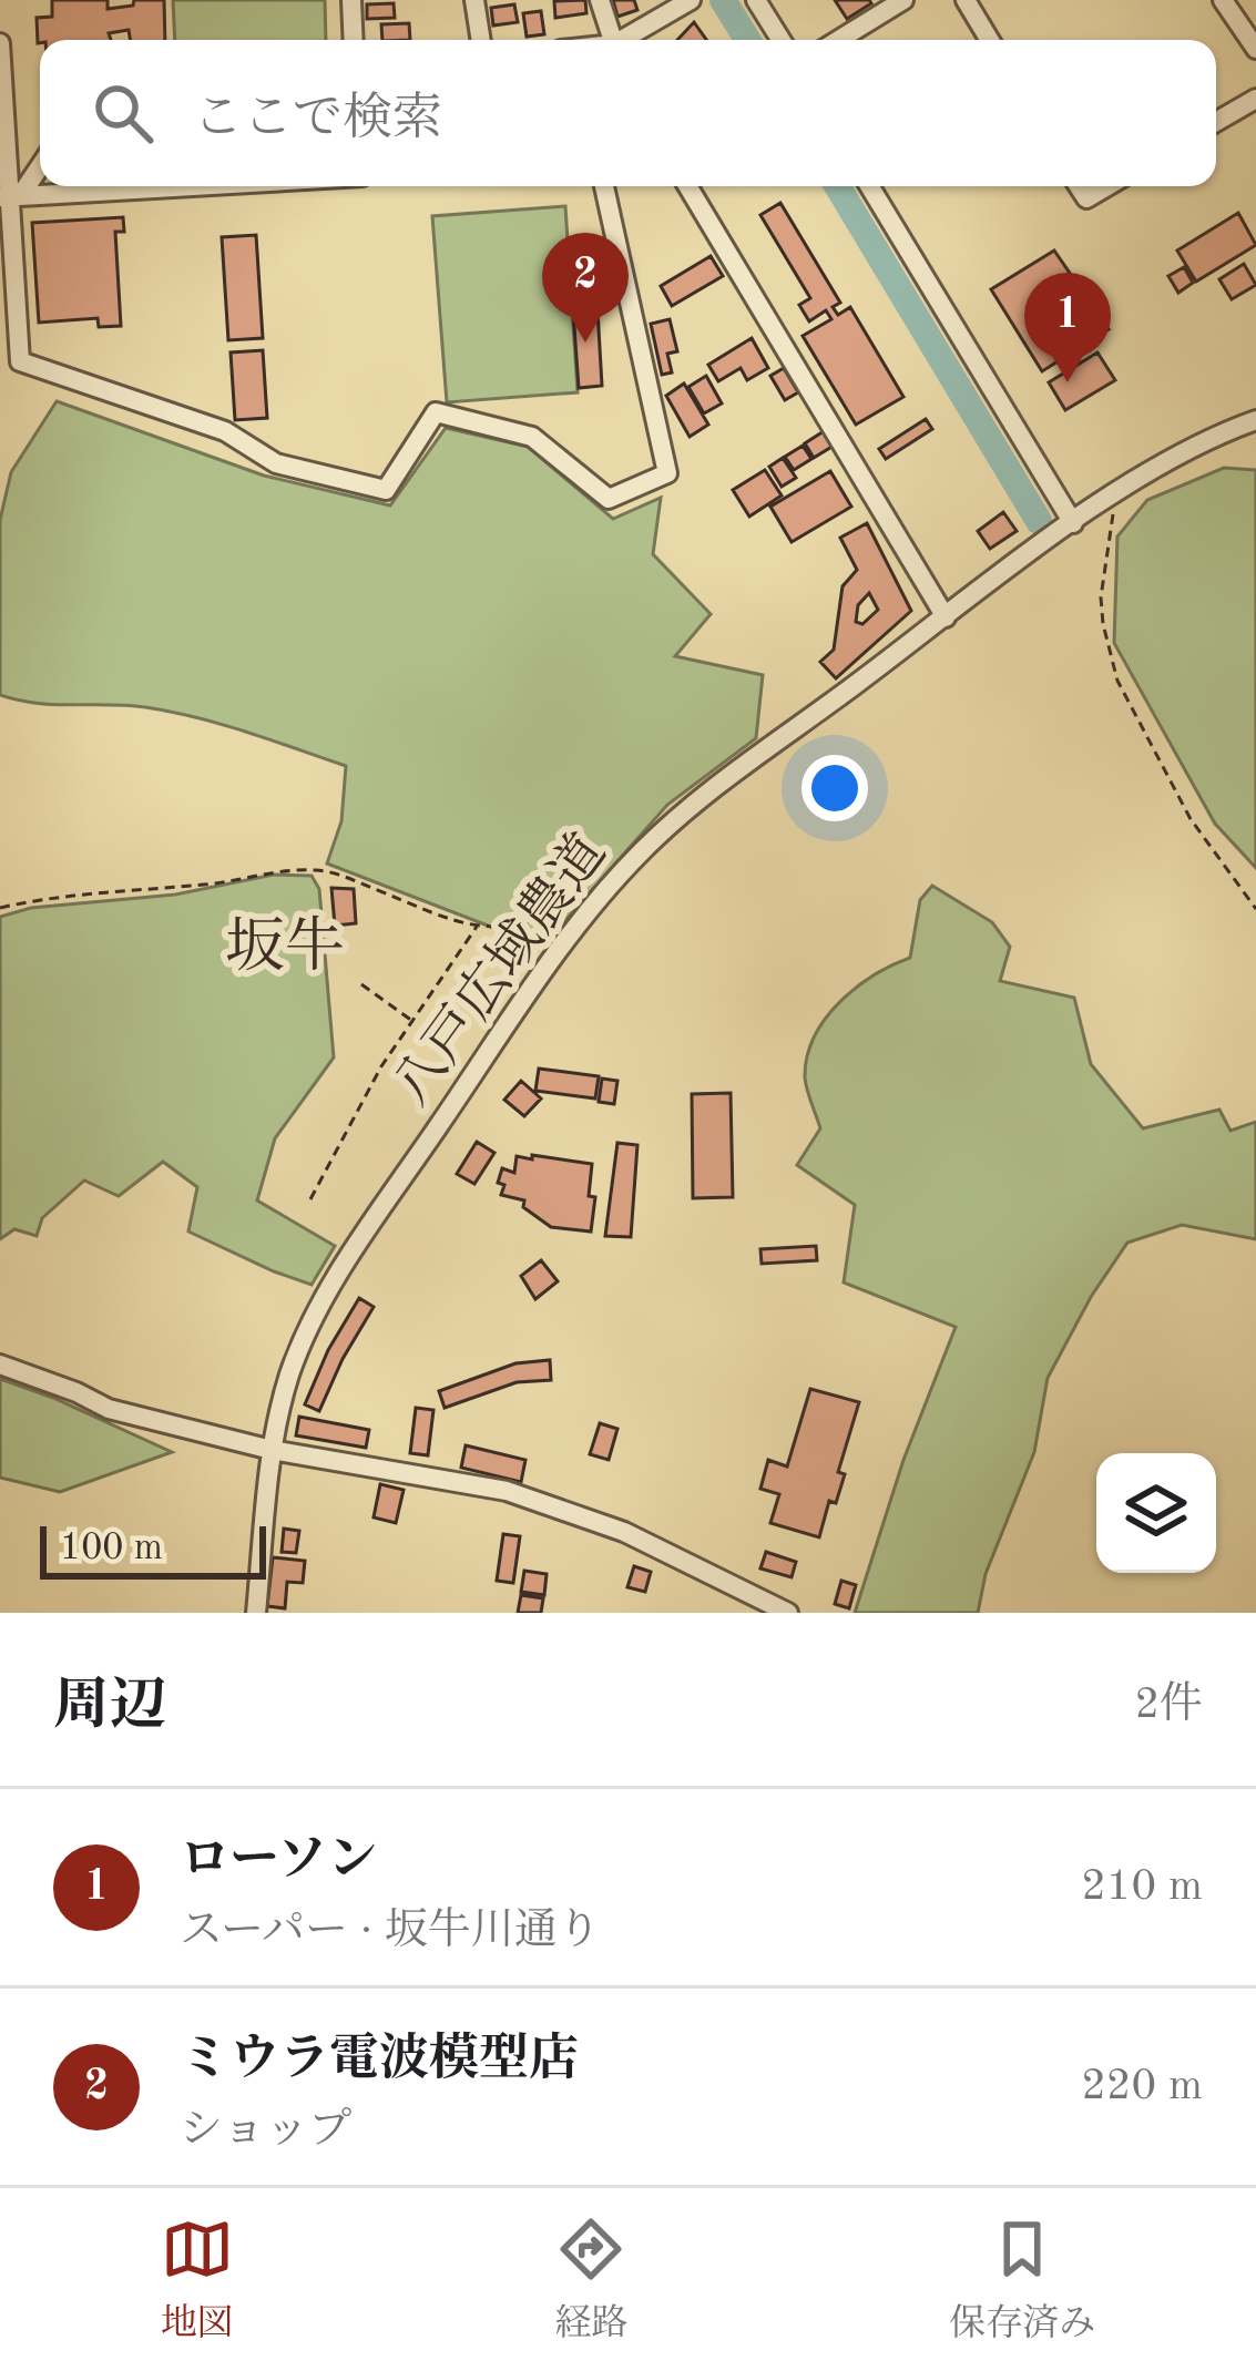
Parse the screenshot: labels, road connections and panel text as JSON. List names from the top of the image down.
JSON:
{
  "streets": {
    "street": ["八戸広域農道"]
  },
  "districts": ["坂牛"],
  "scale_bar": "100 m",
  "page": {
    "search": "ここで検索",
    "pins": ["2", "1"],
    "scale": "100 m",
    "heading": ["周辺", "2件"],
    "list": [
      {
        "mark": "1",
        "name": "ローソン",
        "note": "スーパー · 坂牛川通り",
        "value": "210 m"
      },
      {
        "mark": "2",
        "name": "ミウラ電波模型店",
        "note": "ショップ",
        "value": "220 m"
      }
    ],
    "nav": ["地図", "経路", "保存済み"]
  }
}
